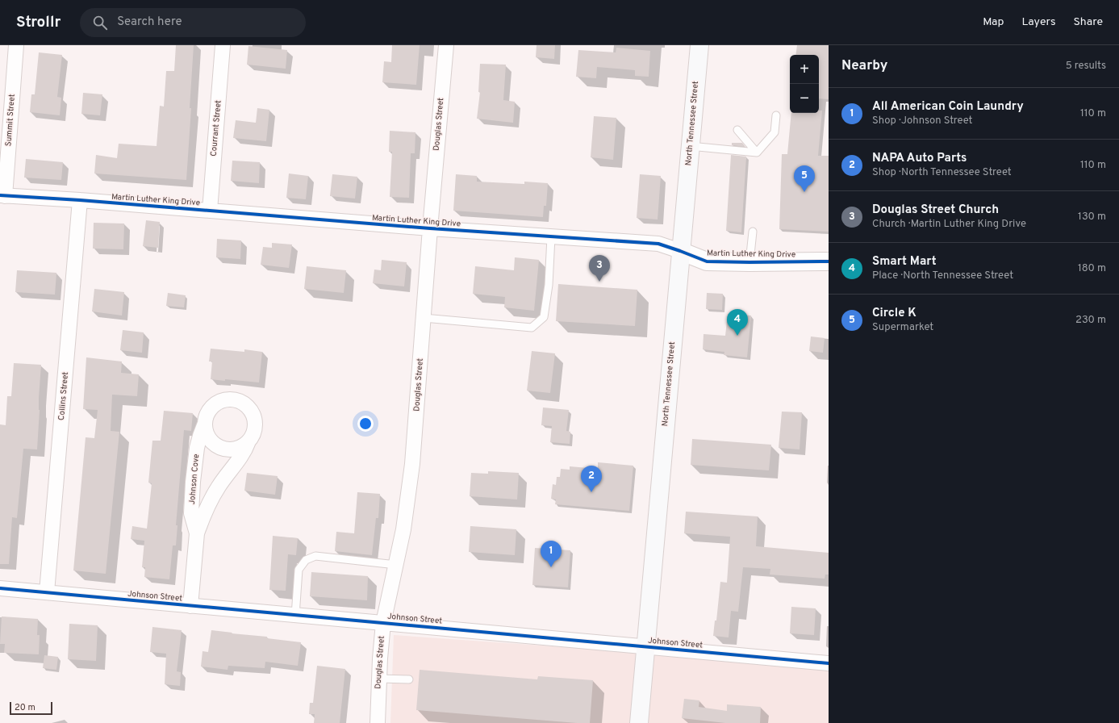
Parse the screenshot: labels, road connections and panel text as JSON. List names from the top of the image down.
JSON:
{
  "streets": {
    "main road": ["North Tennessee Street"],
    "street": [
      "Summit Street",
      "Douglas Street",
      "Courrant Street",
      "Martin Luther King Drive",
      "Collins Street",
      "Johnson Cove",
      "Johnson Street"
    ]
  },
  "crossings": [
    ["Summit Street", "Martin Luther King Drive"],
    ["North Tennessee Street", "Martin Luther King Drive"],
    ["North Tennessee Street", "Johnson Street"],
    ["Douglas Street", "Martin Luther King Drive"],
    ["Douglas Street", "Johnson Street"],
    ["Courrant Street", "Martin Luther King Drive"],
    ["Martin Luther King Drive", "Collins Street"],
    ["Collins Street", "Johnson Street"],
    ["Johnson Cove", "Johnson Street"]
  ],
  "scale_bar": "20 m",
  "page": {
    "header": "Strollr",
    "search": "Search here",
    "nav": ["Map", "Layers", "Share"],
    "heading": ["Nearby", "5 results"],
    "map_buttons": ["+", "−"],
    "list": [
      {
        "mark": "1",
        "name": "All American Coin Laundry",
        "note": "Shop · Johnson Street",
        "value": "110 m"
      },
      {
        "mark": "2",
        "name": "NAPA Auto Parts",
        "note": "Shop · North Tennessee Street",
        "value": "110 m"
      },
      {
        "mark": "3",
        "name": "Douglas Street Church",
        "note": "Church · Martin Luther King Drive",
        "value": "130 m"
      },
      {
        "mark": "4",
        "name": "Smart Mart",
        "note": "Place · North Tennessee Street",
        "value": "180 m"
      },
      {
        "mark": "5",
        "name": "Circle K",
        "note": "Supermarket",
        "value": "230 m"
      }
    ],
    "pins": [
      "5",
      "3",
      "4",
      "2",
      "1"
    ],
    "scale": "20 m"
  }
}
